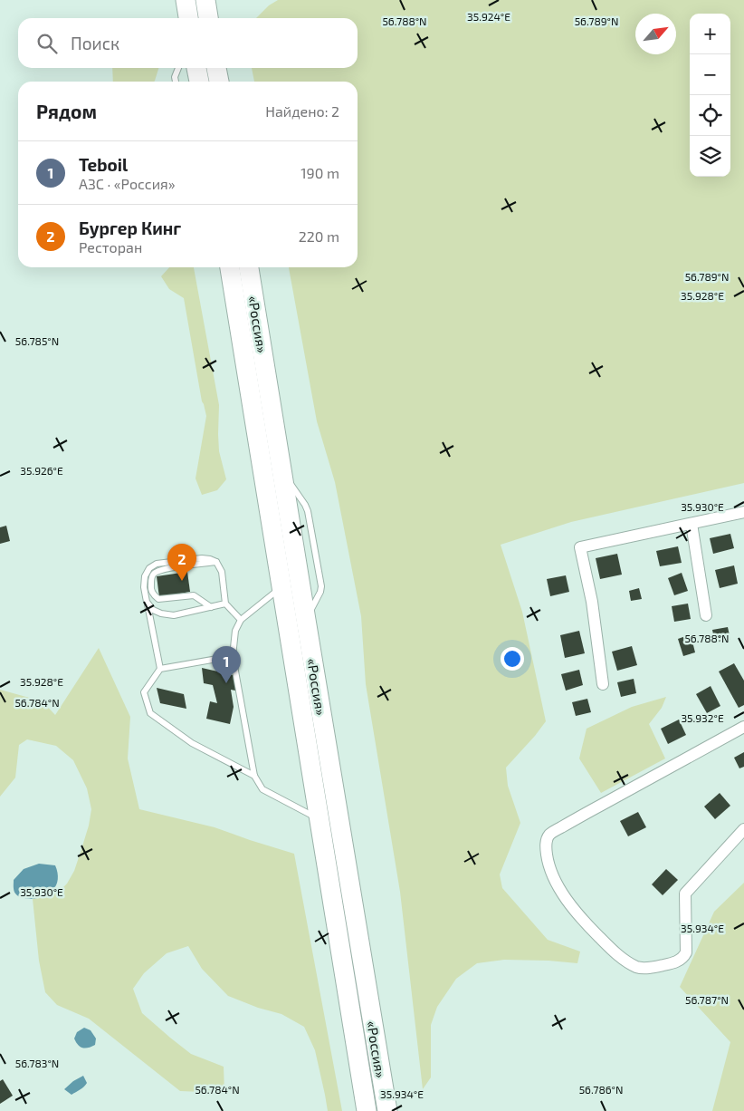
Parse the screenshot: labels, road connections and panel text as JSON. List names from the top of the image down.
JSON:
{
  "streets": {
    "highway": ["«Россия»"]
  },
  "north": "top right",
  "page": {
    "map_buttons": ["+", "−"],
    "search": "Поиск",
    "heading": ["Рядом", "Найдено: 2"],
    "list": [
      {
        "mark": "1",
        "name": "Teboil",
        "note": "АЗС · «Россия»",
        "value": "190 m"
      },
      {
        "mark": "2",
        "name": "Бургер Кинг",
        "note": "Ресторан",
        "value": "220 m"
      }
    ],
    "pins": ["2", "1"]
  },
  "coordinates": [
    "35.924°E",
    "56.788°N",
    "56.789°N",
    "35.928°E",
    "56.785°N",
    "35.926°E",
    "35.930°E",
    "56.784°N",
    "35.932°E",
    "35.934°E",
    "56.787°N",
    "56.783°N",
    "56.786°N"
  ]
}
